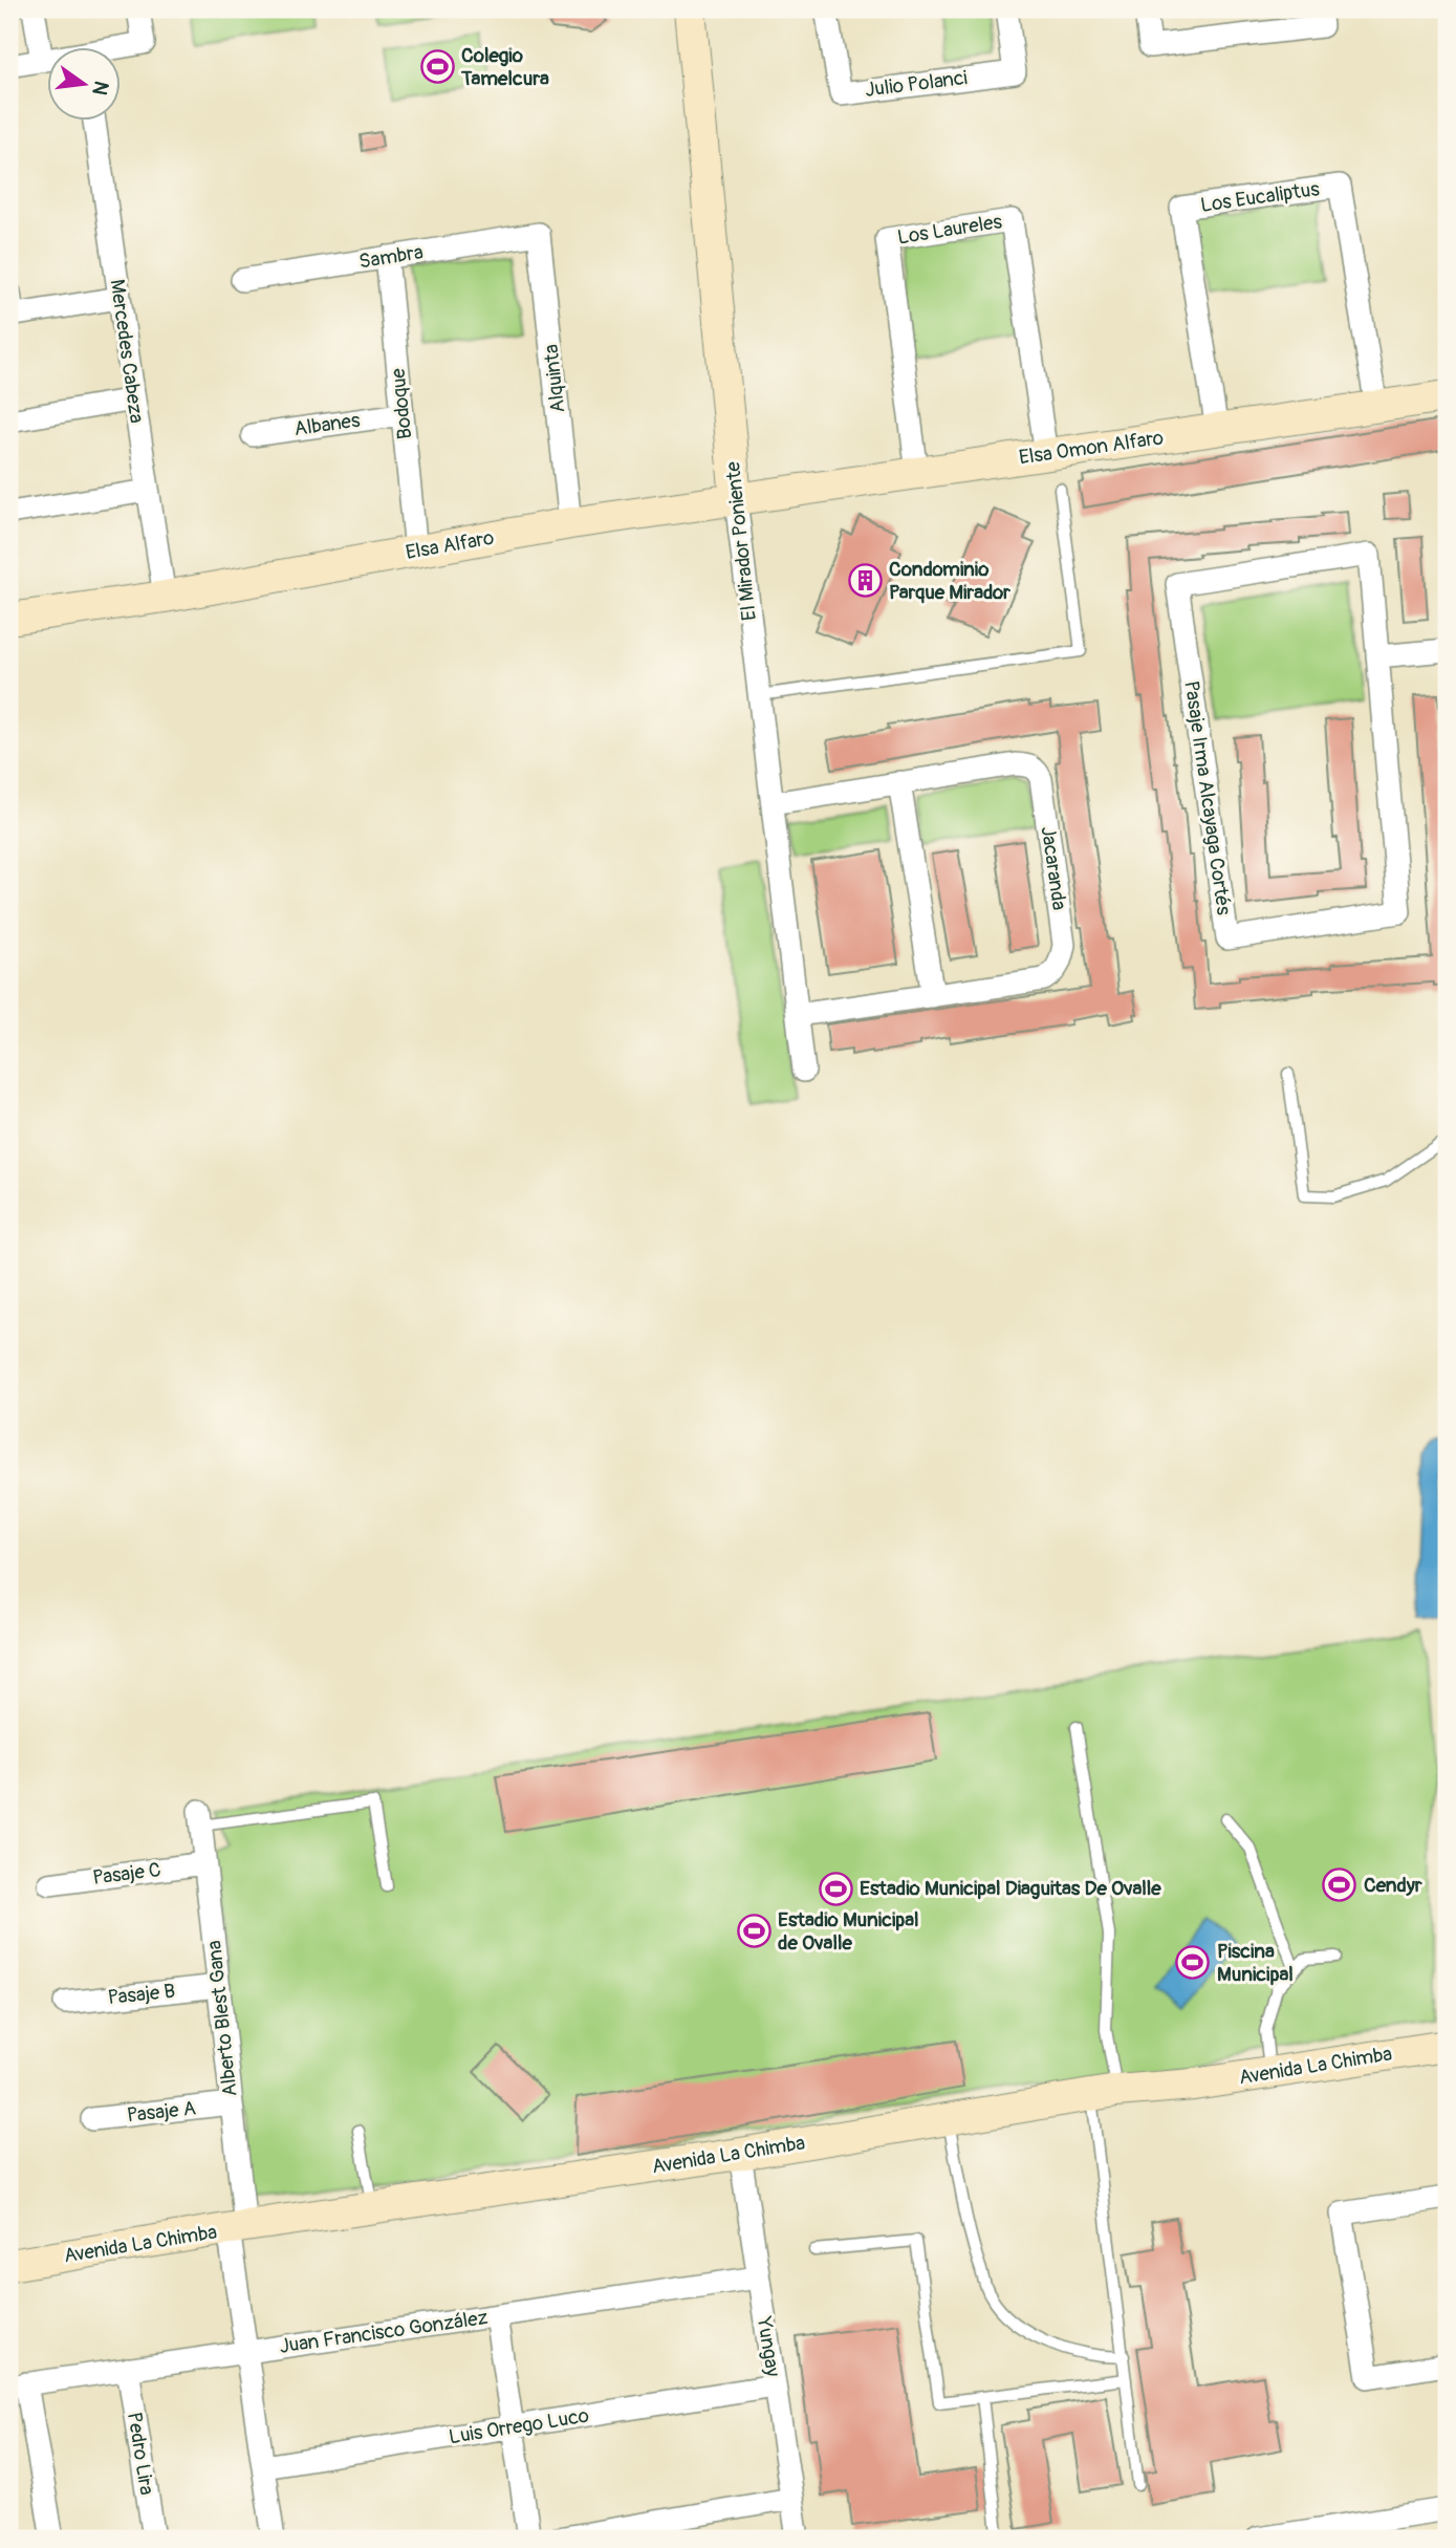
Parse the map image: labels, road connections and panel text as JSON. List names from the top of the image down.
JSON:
{
  "streets": {
    "street": [
      "Julio Polanci",
      "Los Eucaliptus",
      "Los Laureles",
      "Sambra",
      "Mercedes Cabeza",
      "Alquinta",
      "Bodoque",
      "Albanes",
      "Elsa Omon Alfaro",
      "El Mirador Poniente",
      "Elsa Alfaro",
      "Pasaje Irma Alcayaga Cortés",
      "Jacaranda",
      "Pasaje C",
      "Pasaje B",
      "Alberto Blest Gana",
      "Avenida La Chimba",
      "Pasaje A",
      "Juan Francisco González",
      "Yungay",
      "Luis Orrego Luco",
      "Pedro Lira"
    ]
  },
  "crossings": [
    ["Los Eucaliptus", "Elsa Omon Alfaro"],
    ["Los Laureles", "Elsa Omon Alfaro"],
    ["Sambra", "Alquinta"],
    ["Sambra", "Bodoque"],
    ["Mercedes Cabeza", "Elsa Alfaro"],
    ["Alquinta", "Elsa Alfaro"],
    ["Bodoque", "Albanes"],
    ["Bodoque", "Elsa Alfaro"],
    ["Elsa Omon Alfaro", "El Mirador Poniente"],
    ["Elsa Omon Alfaro", "Elsa Alfaro"],
    ["El Mirador Poniente", "Elsa Alfaro"],
    ["El Mirador Poniente", "Jacaranda"],
    ["Pasaje C", "Alberto Blest Gana"],
    ["Pasaje B", "Alberto Blest Gana"],
    ["Alberto Blest Gana", "Avenida La Chimba"],
    ["Alberto Blest Gana", "Pasaje A"],
    ["Alberto Blest Gana", "Juan Francisco González"],
    ["Alberto Blest Gana", "Luis Orrego Luco"],
    ["Avenida La Chimba", "Yungay"],
    ["Juan Francisco González", "Yungay"],
    ["Juan Francisco González", "Pedro Lira"],
    ["Yungay", "Luis Orrego Luco"]
  ],
  "places": {
    "sports": [
      "Colegio Tamelcura",
      "Cendyr",
      "Estadio Municipal Diaguitas De Ovalle",
      "Estadio Municipal de Ovalle",
      "Piscina Municipal"
    ],
    "building": ["Condominio Parque Mirador"]
  },
  "north": "right"
}
